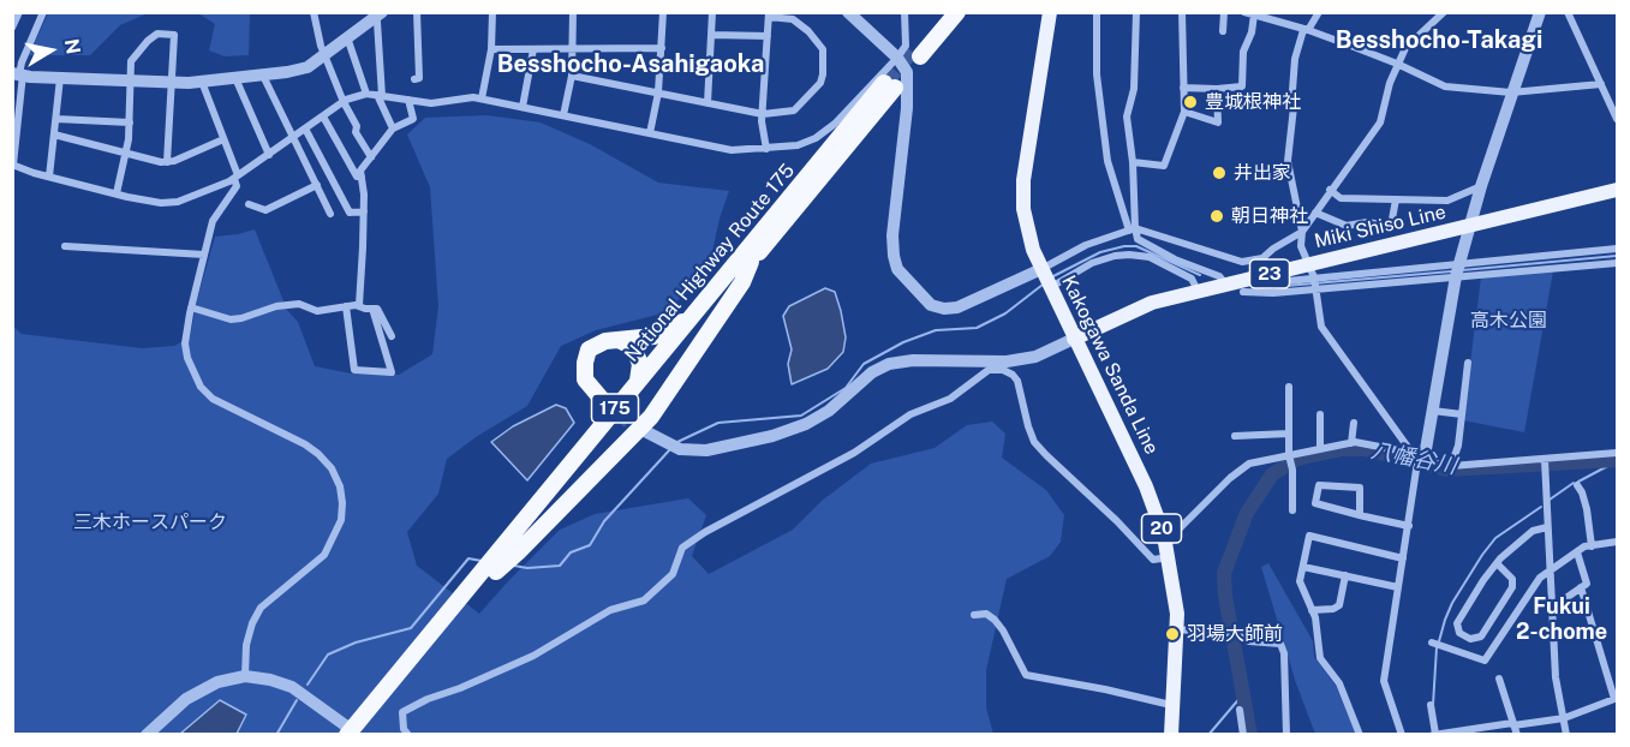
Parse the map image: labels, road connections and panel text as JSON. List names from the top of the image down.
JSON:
{
  "streets": {
    "highway": ["National Highway Route 175", "175"],
    "main road": [
      "Miki Shiso Line",
      "23",
      "Kakogawa Sanda Line",
      "20"
    ]
  },
  "crossings": [
    ["Miki Shiso Line", "Kakogawa Sanda Line"]
  ],
  "districts": ["Besshocho-Takagi", "Besshocho-Asahigaoka", "Fukui 2-chome"],
  "water": ["八幡谷川"],
  "parks": ["高木公園", "三木ホースパーク"],
  "places": [
    "豊城根神社",
    "井出家",
    "朝日神社",
    "羽場大師前"
  ],
  "north": "right"
}
